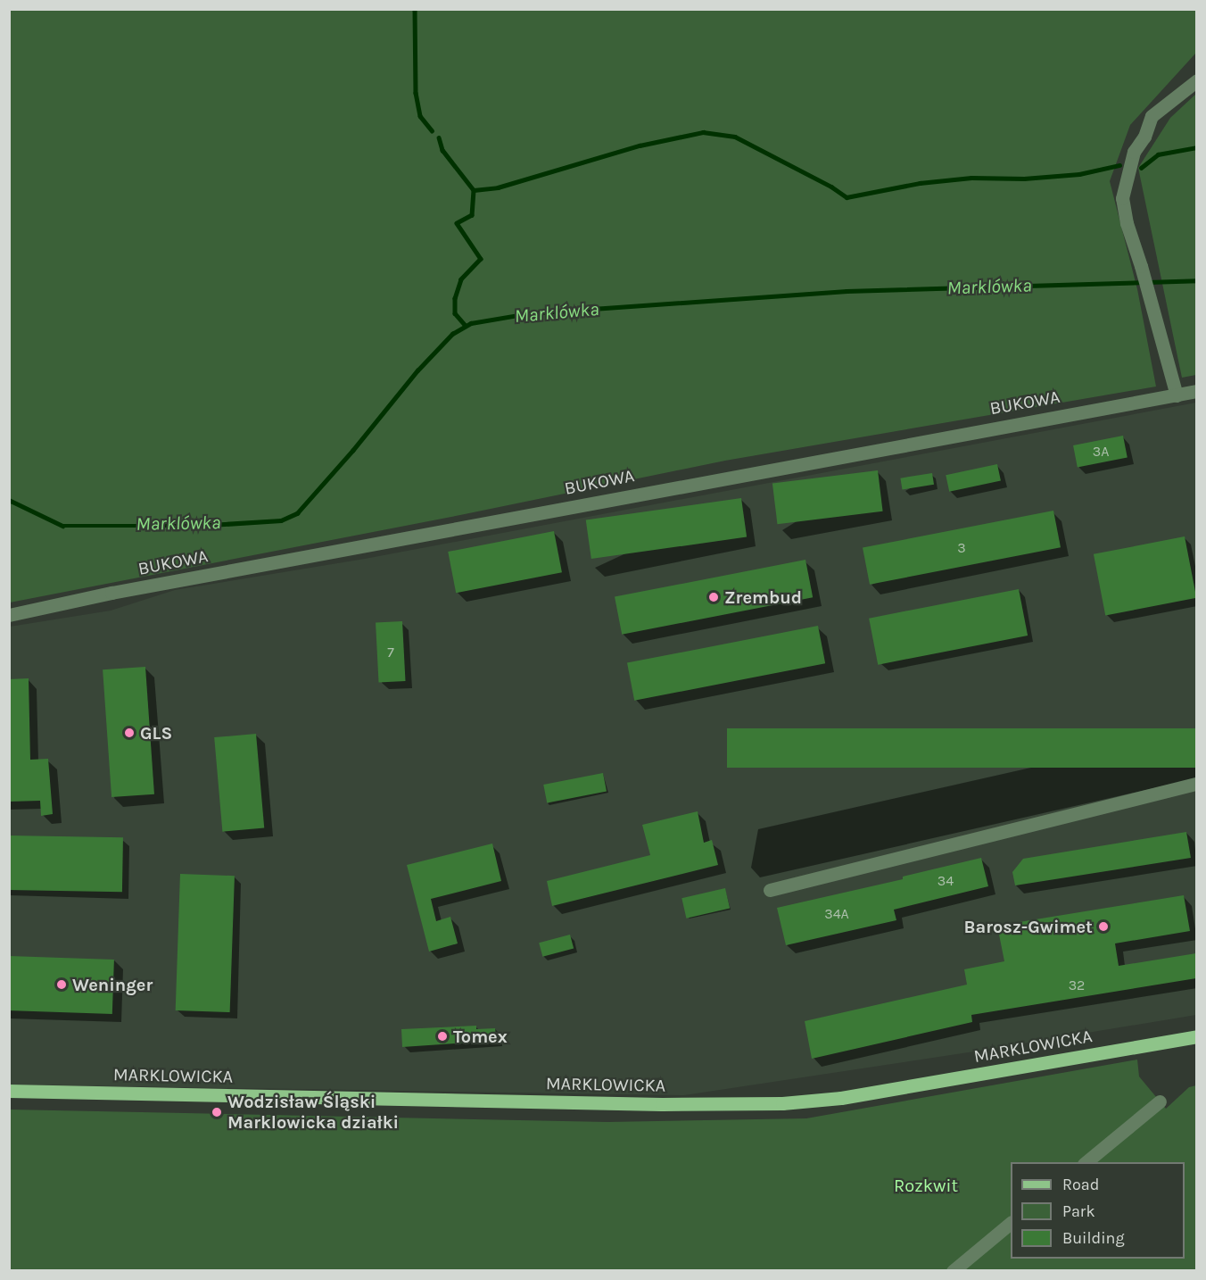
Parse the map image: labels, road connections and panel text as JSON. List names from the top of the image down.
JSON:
{
  "streets": {
    "main road": ["MARKLOWICKA"],
    "lane": ["BUKOWA"]
  },
  "water": ["Marklówka"],
  "parks": ["Rozkwit"],
  "places": [
    "Zrembud",
    "GLS",
    "Barosz-Gwimet",
    "Weninger",
    "Tomex",
    "Wodzisław Śląski Marklowicka działki"
  ],
  "house_numbers": [
    "3A",
    "3",
    "7",
    "34",
    "34A",
    "32"
  ],
  "legend": ["Road", "Park", "Building"]
}
